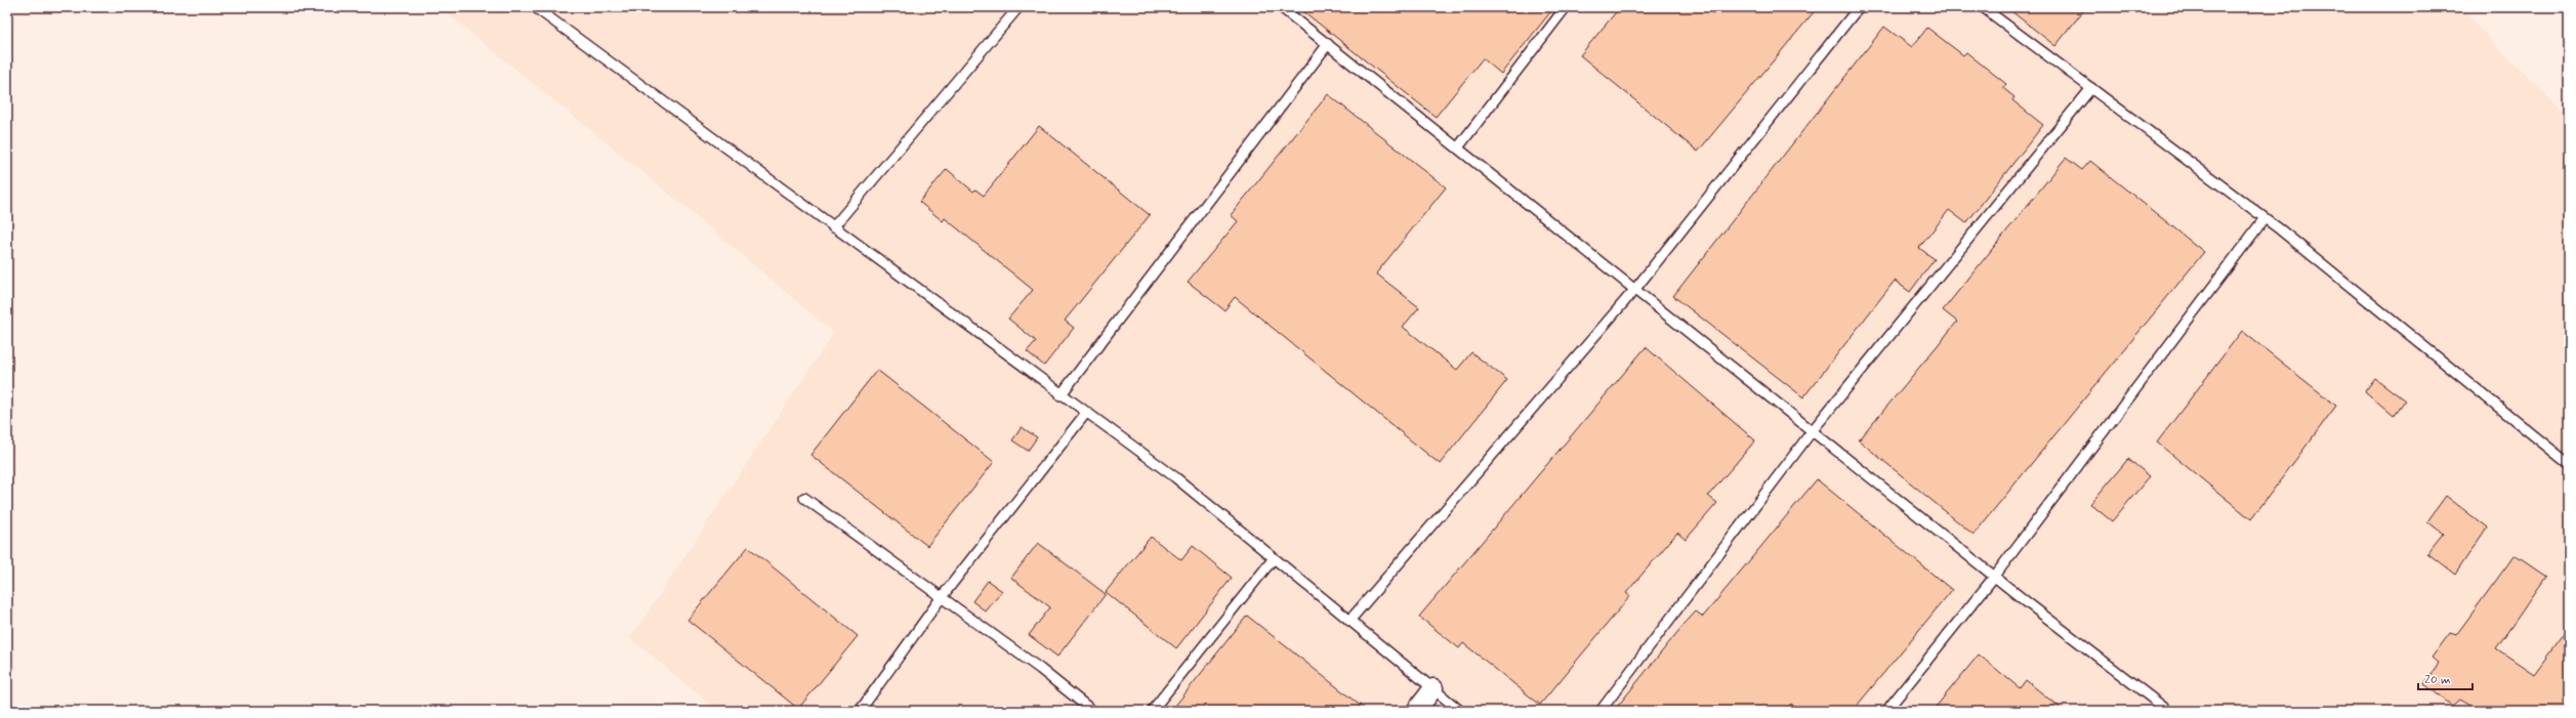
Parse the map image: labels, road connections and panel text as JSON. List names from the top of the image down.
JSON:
{
  "scale_bar": "20 m"
}
